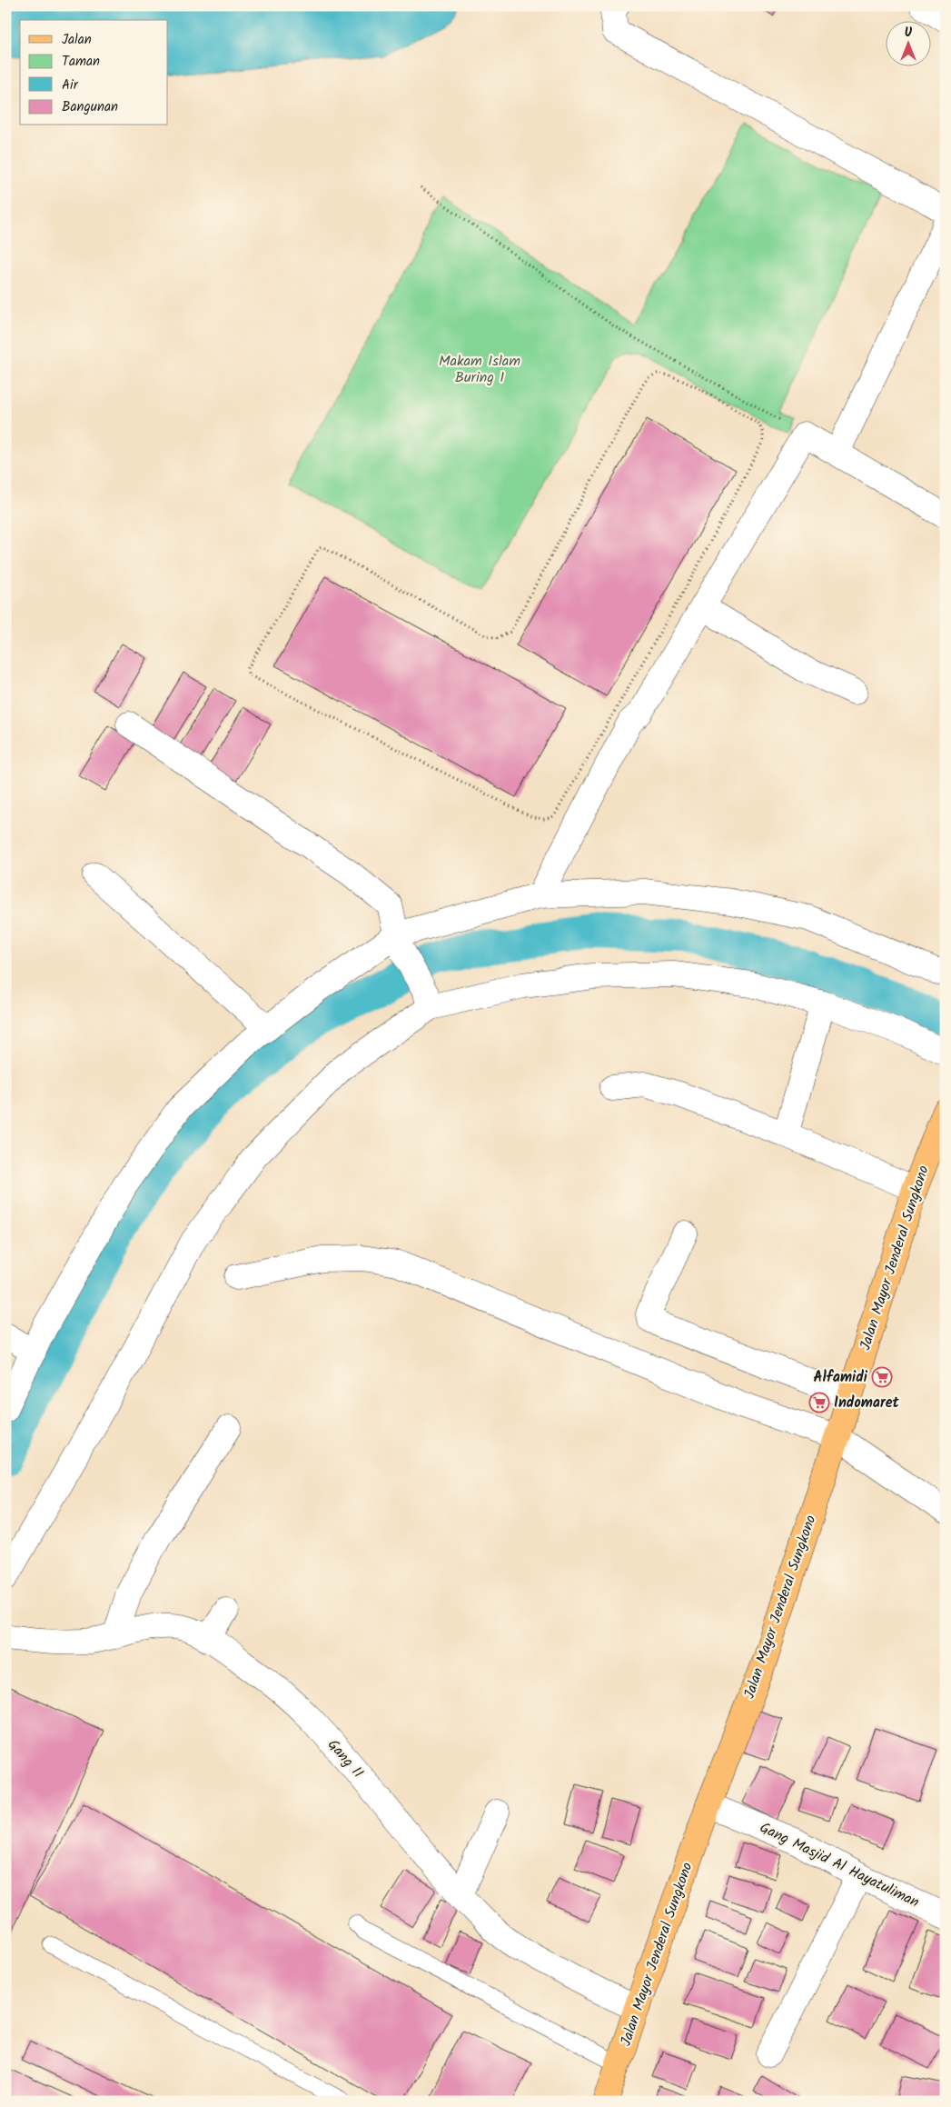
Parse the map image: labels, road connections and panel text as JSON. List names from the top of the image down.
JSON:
{
  "streets": {
    "main road": ["Jalan Mayor Jenderal Sungkono"],
    "street": ["Gang II", "Gang Masjid Al Hayatuliman"]
  },
  "crossings": [
    ["Jalan Mayor Jenderal Sungkono", "Gang II"],
    ["Jalan Mayor Jenderal Sungkono", "Gang Masjid Al Hayatuliman"]
  ],
  "parks": ["Makam Islam Buring 1"],
  "places": {
    "supermarket": ["Alfamidi", "Indomaret"]
  },
  "legend": [
    "Jalan",
    "Taman",
    "Air",
    "Bangunan"
  ],
  "north": "top"
}
